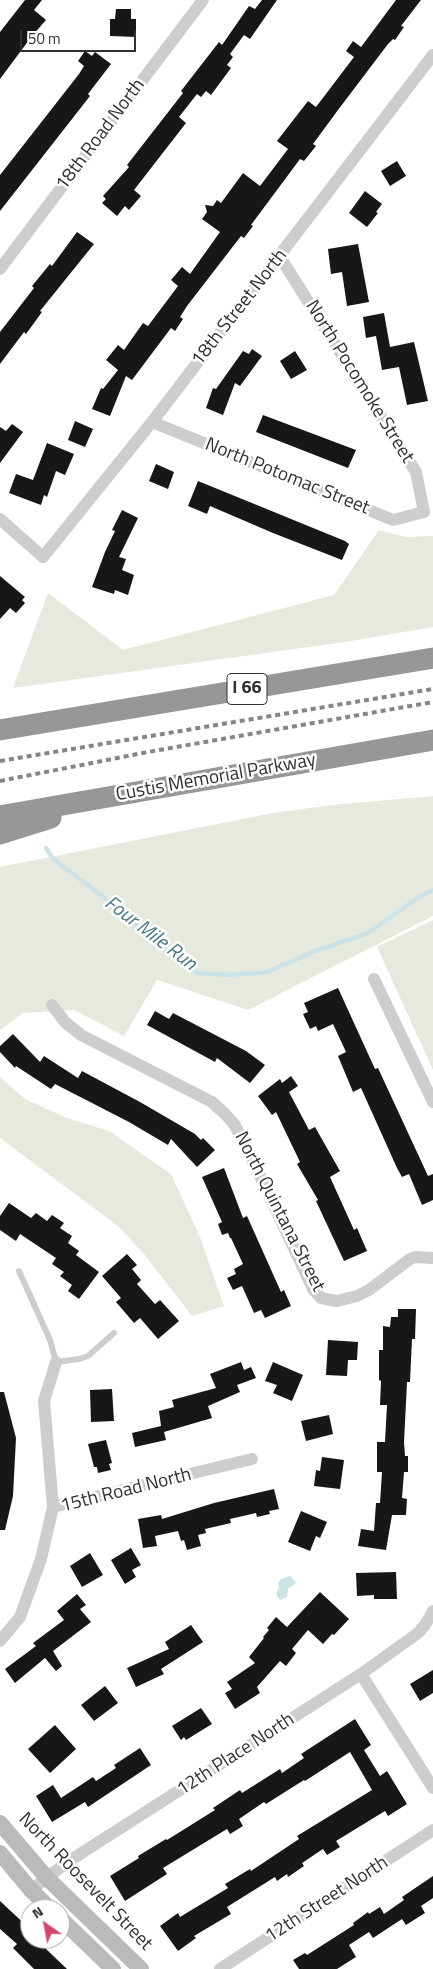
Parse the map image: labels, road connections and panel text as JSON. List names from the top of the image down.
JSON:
{
  "streets": {
    "highway": ["I 66", "Custis Memorial Parkway"],
    "main road": ["North Roosevelt Street"],
    "street": [
      "18th Road North",
      "18th Street North",
      "North Pocomoke Street",
      "North Potomac Street",
      "North Quintana Street",
      "15th Road North",
      "12th Place North",
      "12th Street North"
    ]
  },
  "crossings": [
    ["18th Street North", "North Pocomoke Street"],
    ["18th Street North", "North Potomac Street"],
    ["North Pocomoke Street", "North Potomac Street"],
    ["12th Place North", "North Roosevelt Street"]
  ],
  "water": ["Four Mile Run"],
  "scale_bar": "50 m",
  "north": "top left"
}
